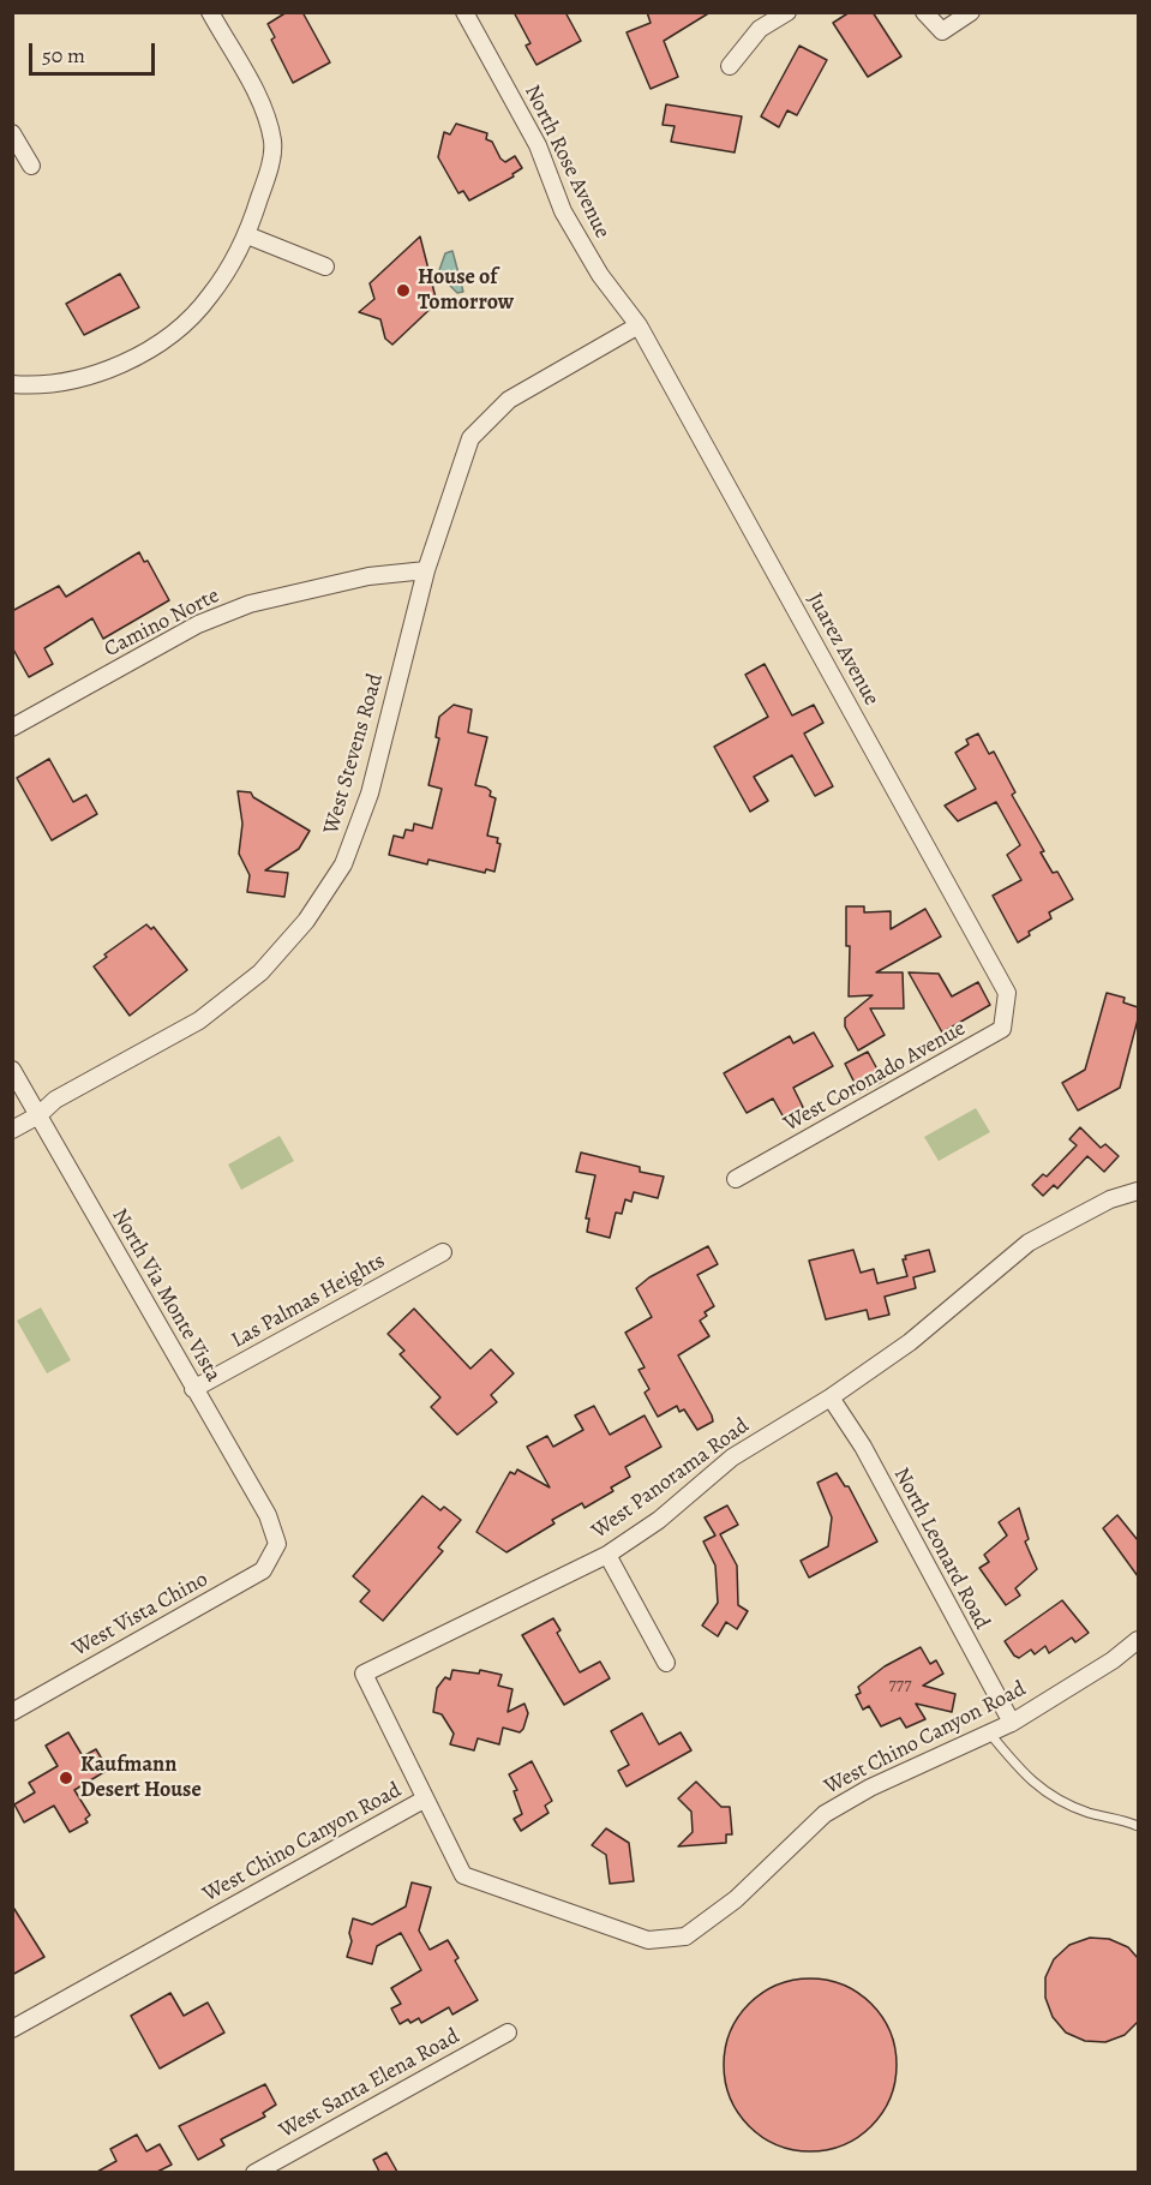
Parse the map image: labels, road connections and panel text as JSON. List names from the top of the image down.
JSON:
{
  "streets": {
    "street": [
      "North Rose Avenue",
      "Camino Norte",
      "Juarez Avenue",
      "West Stevens Road",
      "West Coronado Avenue",
      "North Via Monte Vista",
      "Las Palmas Heights",
      "West Panorama Road",
      "North Leonard Road",
      "West Vista Chino",
      "West Chino Canyon Road",
      "West Santa Elena Road"
    ]
  },
  "crossings": [
    ["North Rose Avenue", "Juarez Avenue"],
    ["North Rose Avenue", "West Stevens Road"],
    ["Camino Norte", "West Stevens Road"],
    ["Juarez Avenue", "West Stevens Road"],
    ["Juarez Avenue", "West Coronado Avenue"],
    ["West Stevens Road", "North Via Monte Vista"],
    ["North Via Monte Vista", "Las Palmas Heights"],
    ["North Via Monte Vista", "West Vista Chino"],
    ["West Panorama Road", "North Leonard Road"],
    ["West Panorama Road", "West Chino Canyon Road"],
    ["North Leonard Road", "West Chino Canyon Road"]
  ],
  "places": ["House of Tomorrow", "Kaufmann Desert House"],
  "house_numbers": ["777"],
  "scale_bar": "50 m"
}
